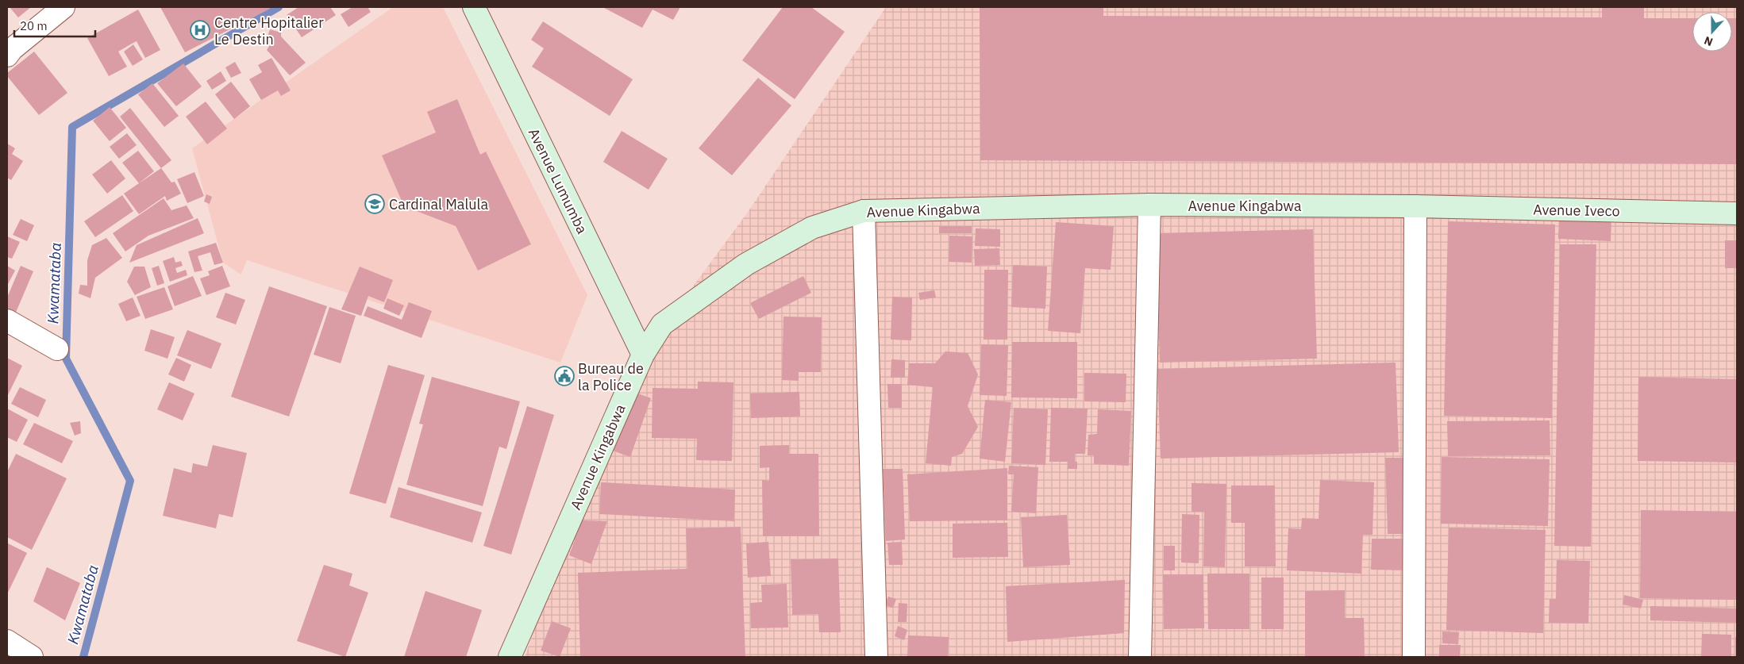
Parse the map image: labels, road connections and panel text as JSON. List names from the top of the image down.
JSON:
{
  "streets": {
    "street": ["Avenue Lumumba", "Avenue Kingabwa", "Avenue Iveco"]
  },
  "crossings": [
    ["Avenue Lumumba", "Avenue Kingabwa"],
    ["Avenue Kingabwa", "Avenue Iveco"]
  ],
  "water": ["Kwamataba"],
  "places": {
    "hospital": ["Centre Hopitalier Le Destin"],
    "school or university": ["Cardinal Malula"],
    "public building": ["Bureau de la Police"]
  },
  "scale_bar": "20 m",
  "north": "bottom"
}
